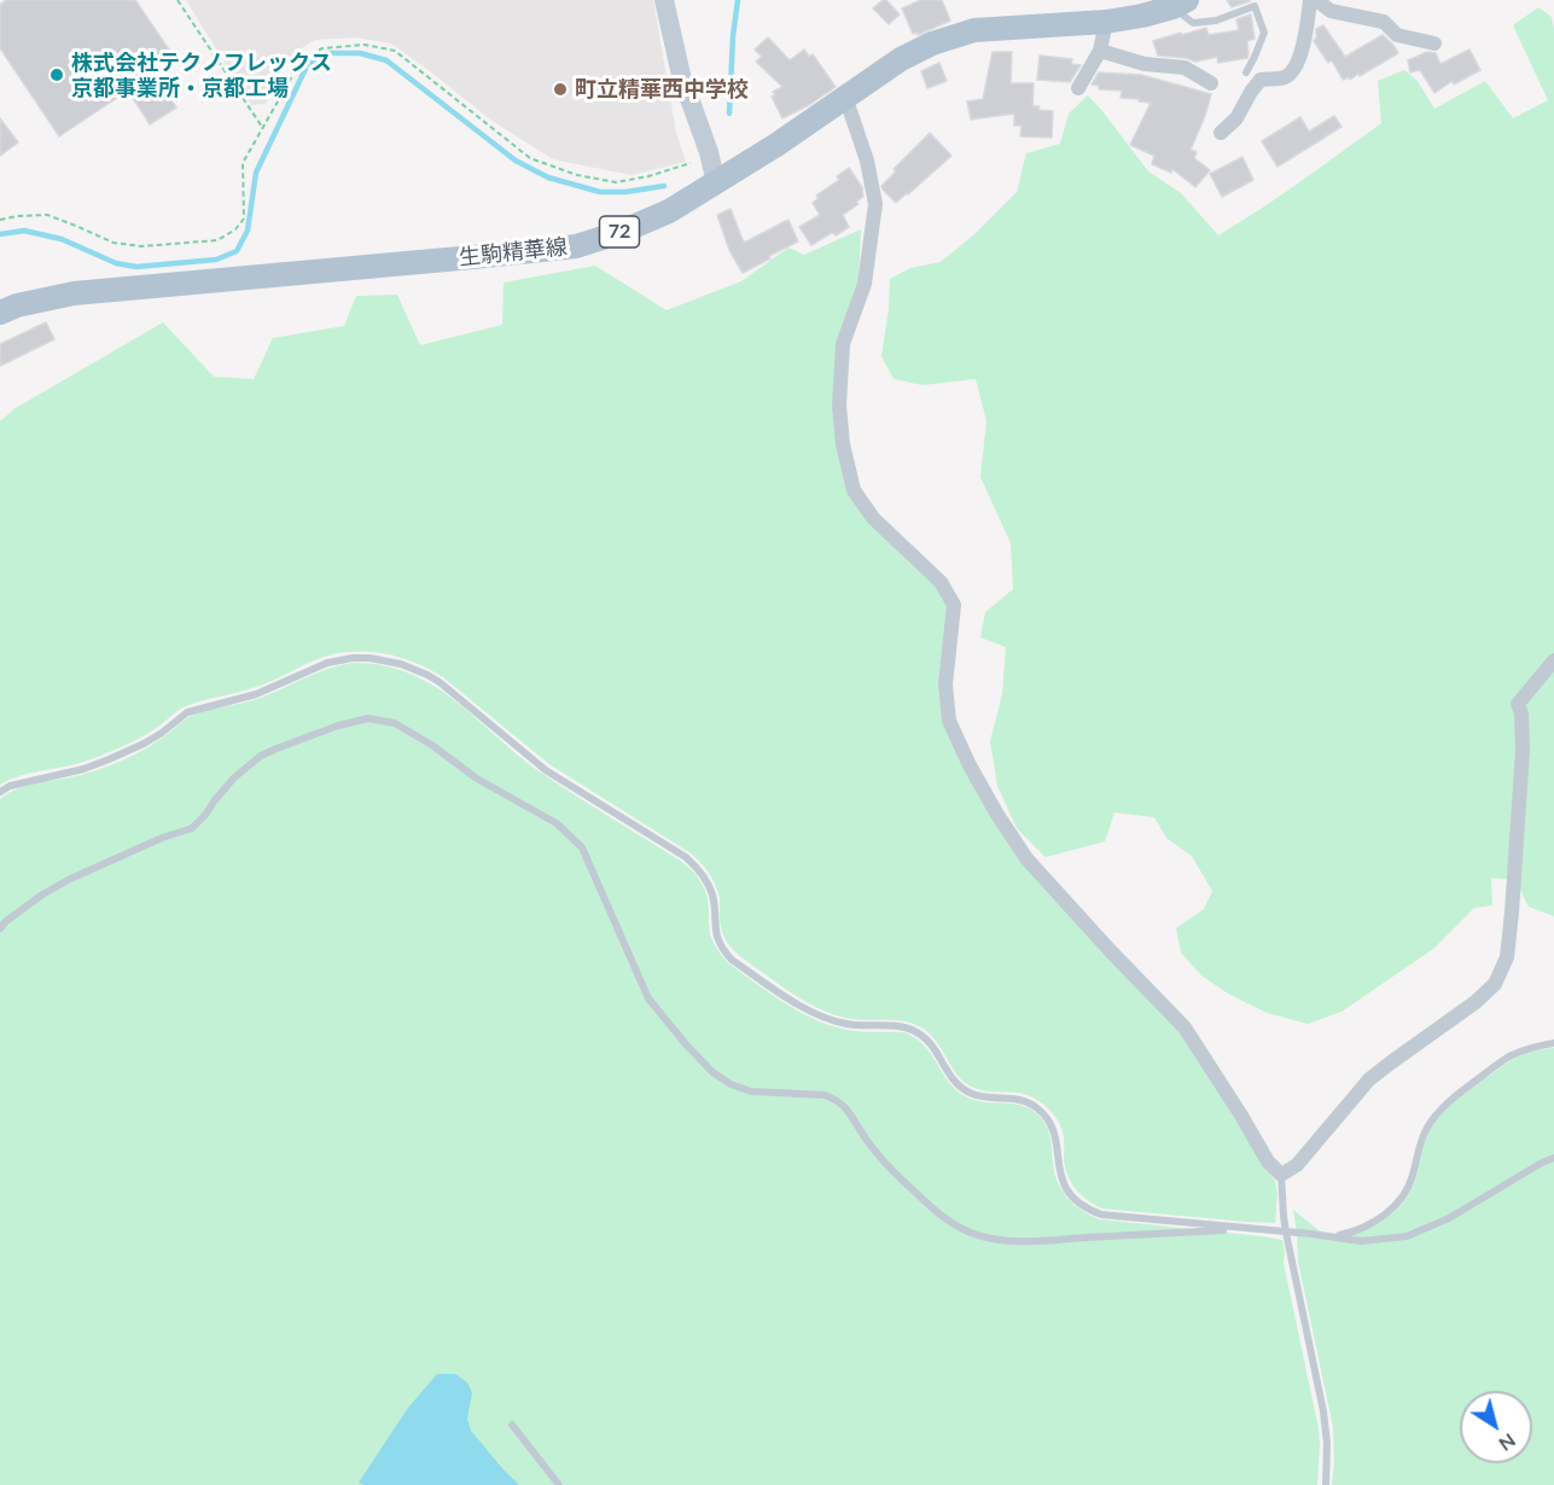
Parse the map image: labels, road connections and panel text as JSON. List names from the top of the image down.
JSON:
{
  "streets": {
    "main road": ["72", "生駒精華線"]
  },
  "places": ["株式会社テクノフレックス 京都事業所・京都工場", "町立精華西中学校"],
  "north": "bottom right"
}
